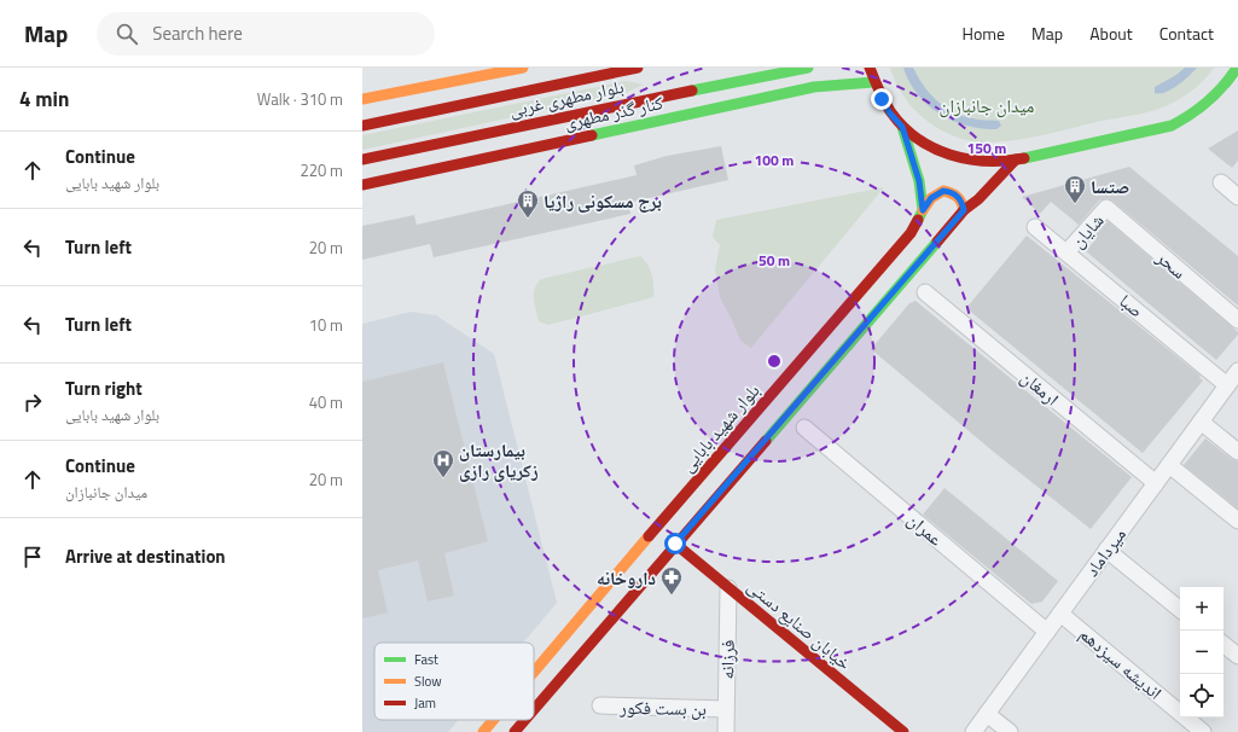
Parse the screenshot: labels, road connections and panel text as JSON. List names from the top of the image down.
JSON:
{
  "streets": {
    "main road": [
      "بلوار مطهری غربی",
      "کنار گذر مطهری",
      "بلوار شهید بابایی",
      "خیابان صنایع دستی"
    ],
    "street": [
      "شایان",
      "سحر",
      "صبا",
      "ارمغان",
      "عمران",
      "میرداماد",
      "فرزانه",
      "اندیشه سیزدهم",
      "بن بست فكور"
    ]
  },
  "crossings": [
    ["شایان", "سحر"],
    ["شایان", "صبا"],
    ["صبا", "میرداماد"],
    ["ارمغان", "میرداماد"],
    ["عمران", "میرداماد"],
    ["میرداماد", "اندیشه سیزدهم"],
    ["خیابان صنایع دستی", "فرزانه"],
    ["فرزانه", "بن بست فكور"]
  ],
  "parks": ["میدان جانبازان"],
  "places": {
    "building": ["صتسا", "برج مسکونی راژیا"],
    "hospital": ["بیمارستان زکریای رازی"],
    "pharmacy": ["داروخانه"]
  },
  "legend": ["Fast", "Slow", "Jam"],
  "page": {
    "header": "Map",
    "search": "Search here",
    "nav": [
      "Home",
      "Map",
      "About",
      "Contact"
    ],
    "heading": ["4 min", "Walk · 310 m"],
    "list": [
      ["Continue", "بلوار شهید بابایی", "220 m"],
      ["Turn left", "20 m"],
      ["Turn left", "10 m"],
      ["Turn right", "بلوار شهید بابایی", "40 m"],
      ["Continue", "میدان جانبازان", "20 m"],
      "Arrive at destination"
    ],
    "map_buttons": ["+", "−"]
  },
  "rings": ["150 m", "100 m", "50 m"]
}
